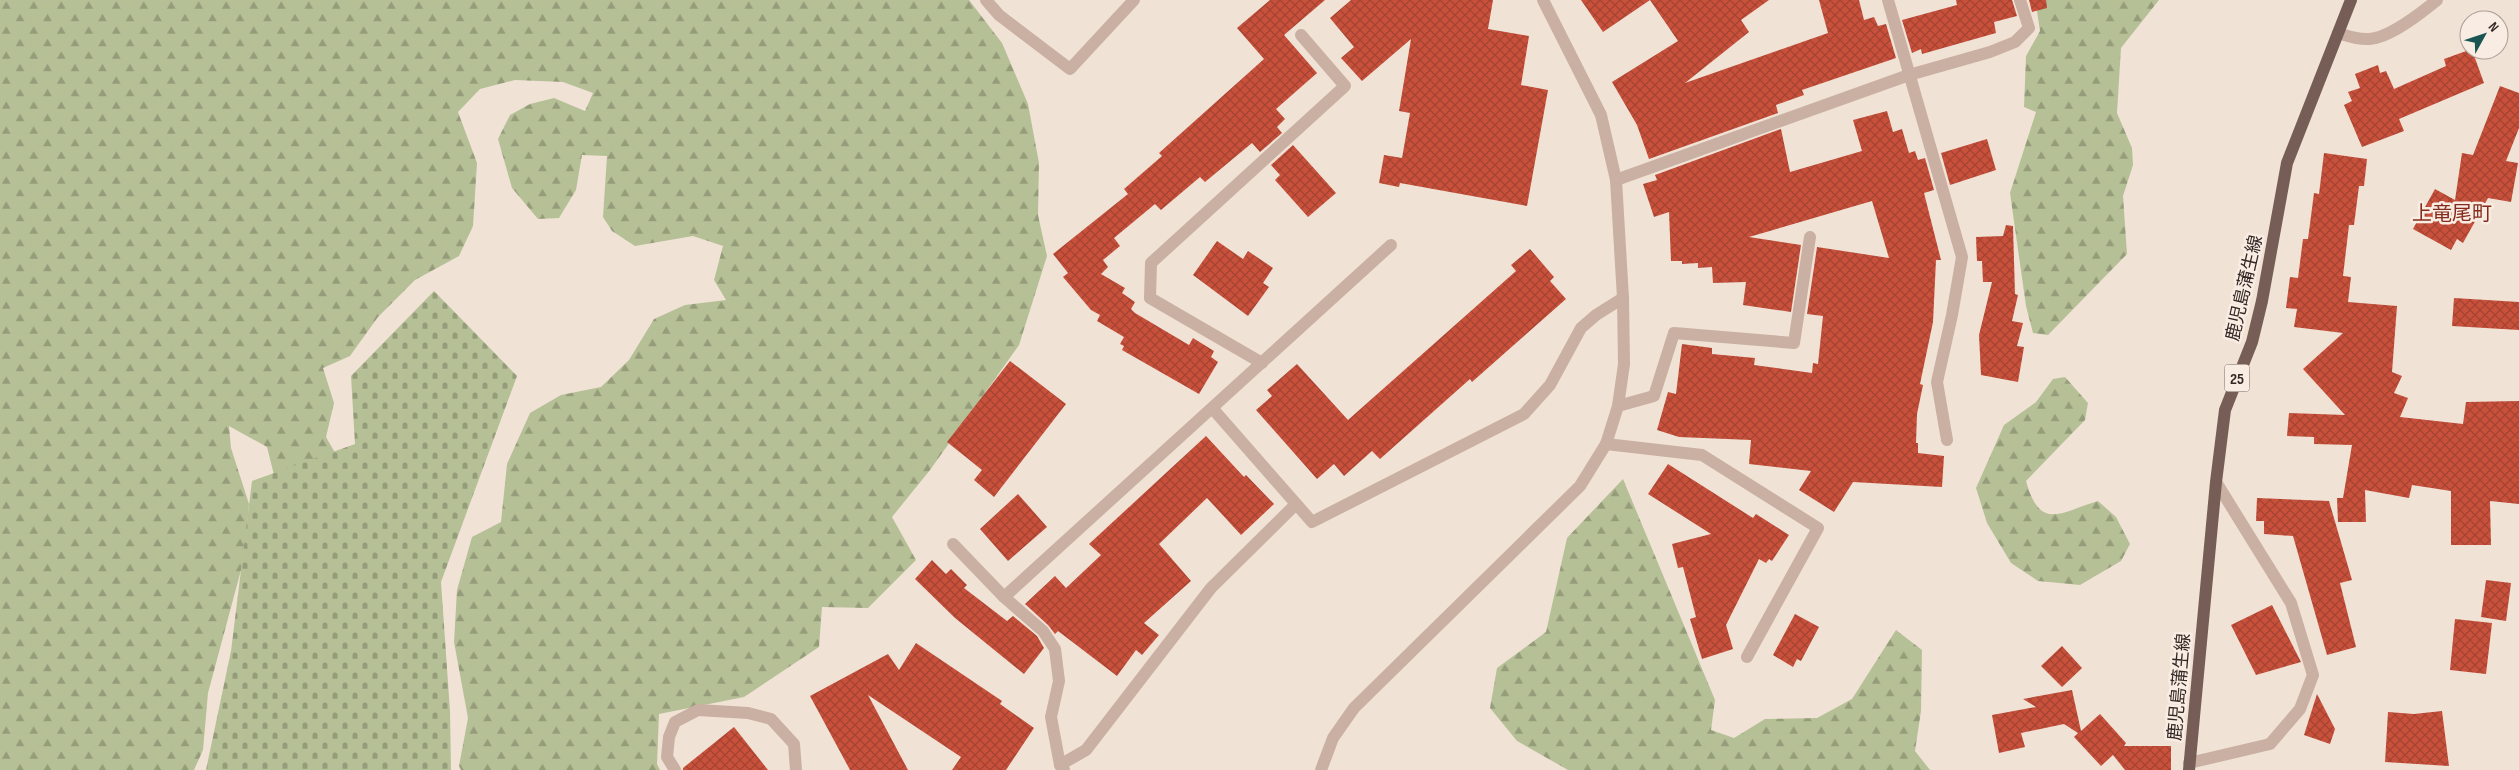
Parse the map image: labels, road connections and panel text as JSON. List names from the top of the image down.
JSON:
{
  "streets": {
    "main road": ["鹿児島蒲生線", "25"]
  },
  "districts": ["上竜尾町"],
  "north": "top right"
}
